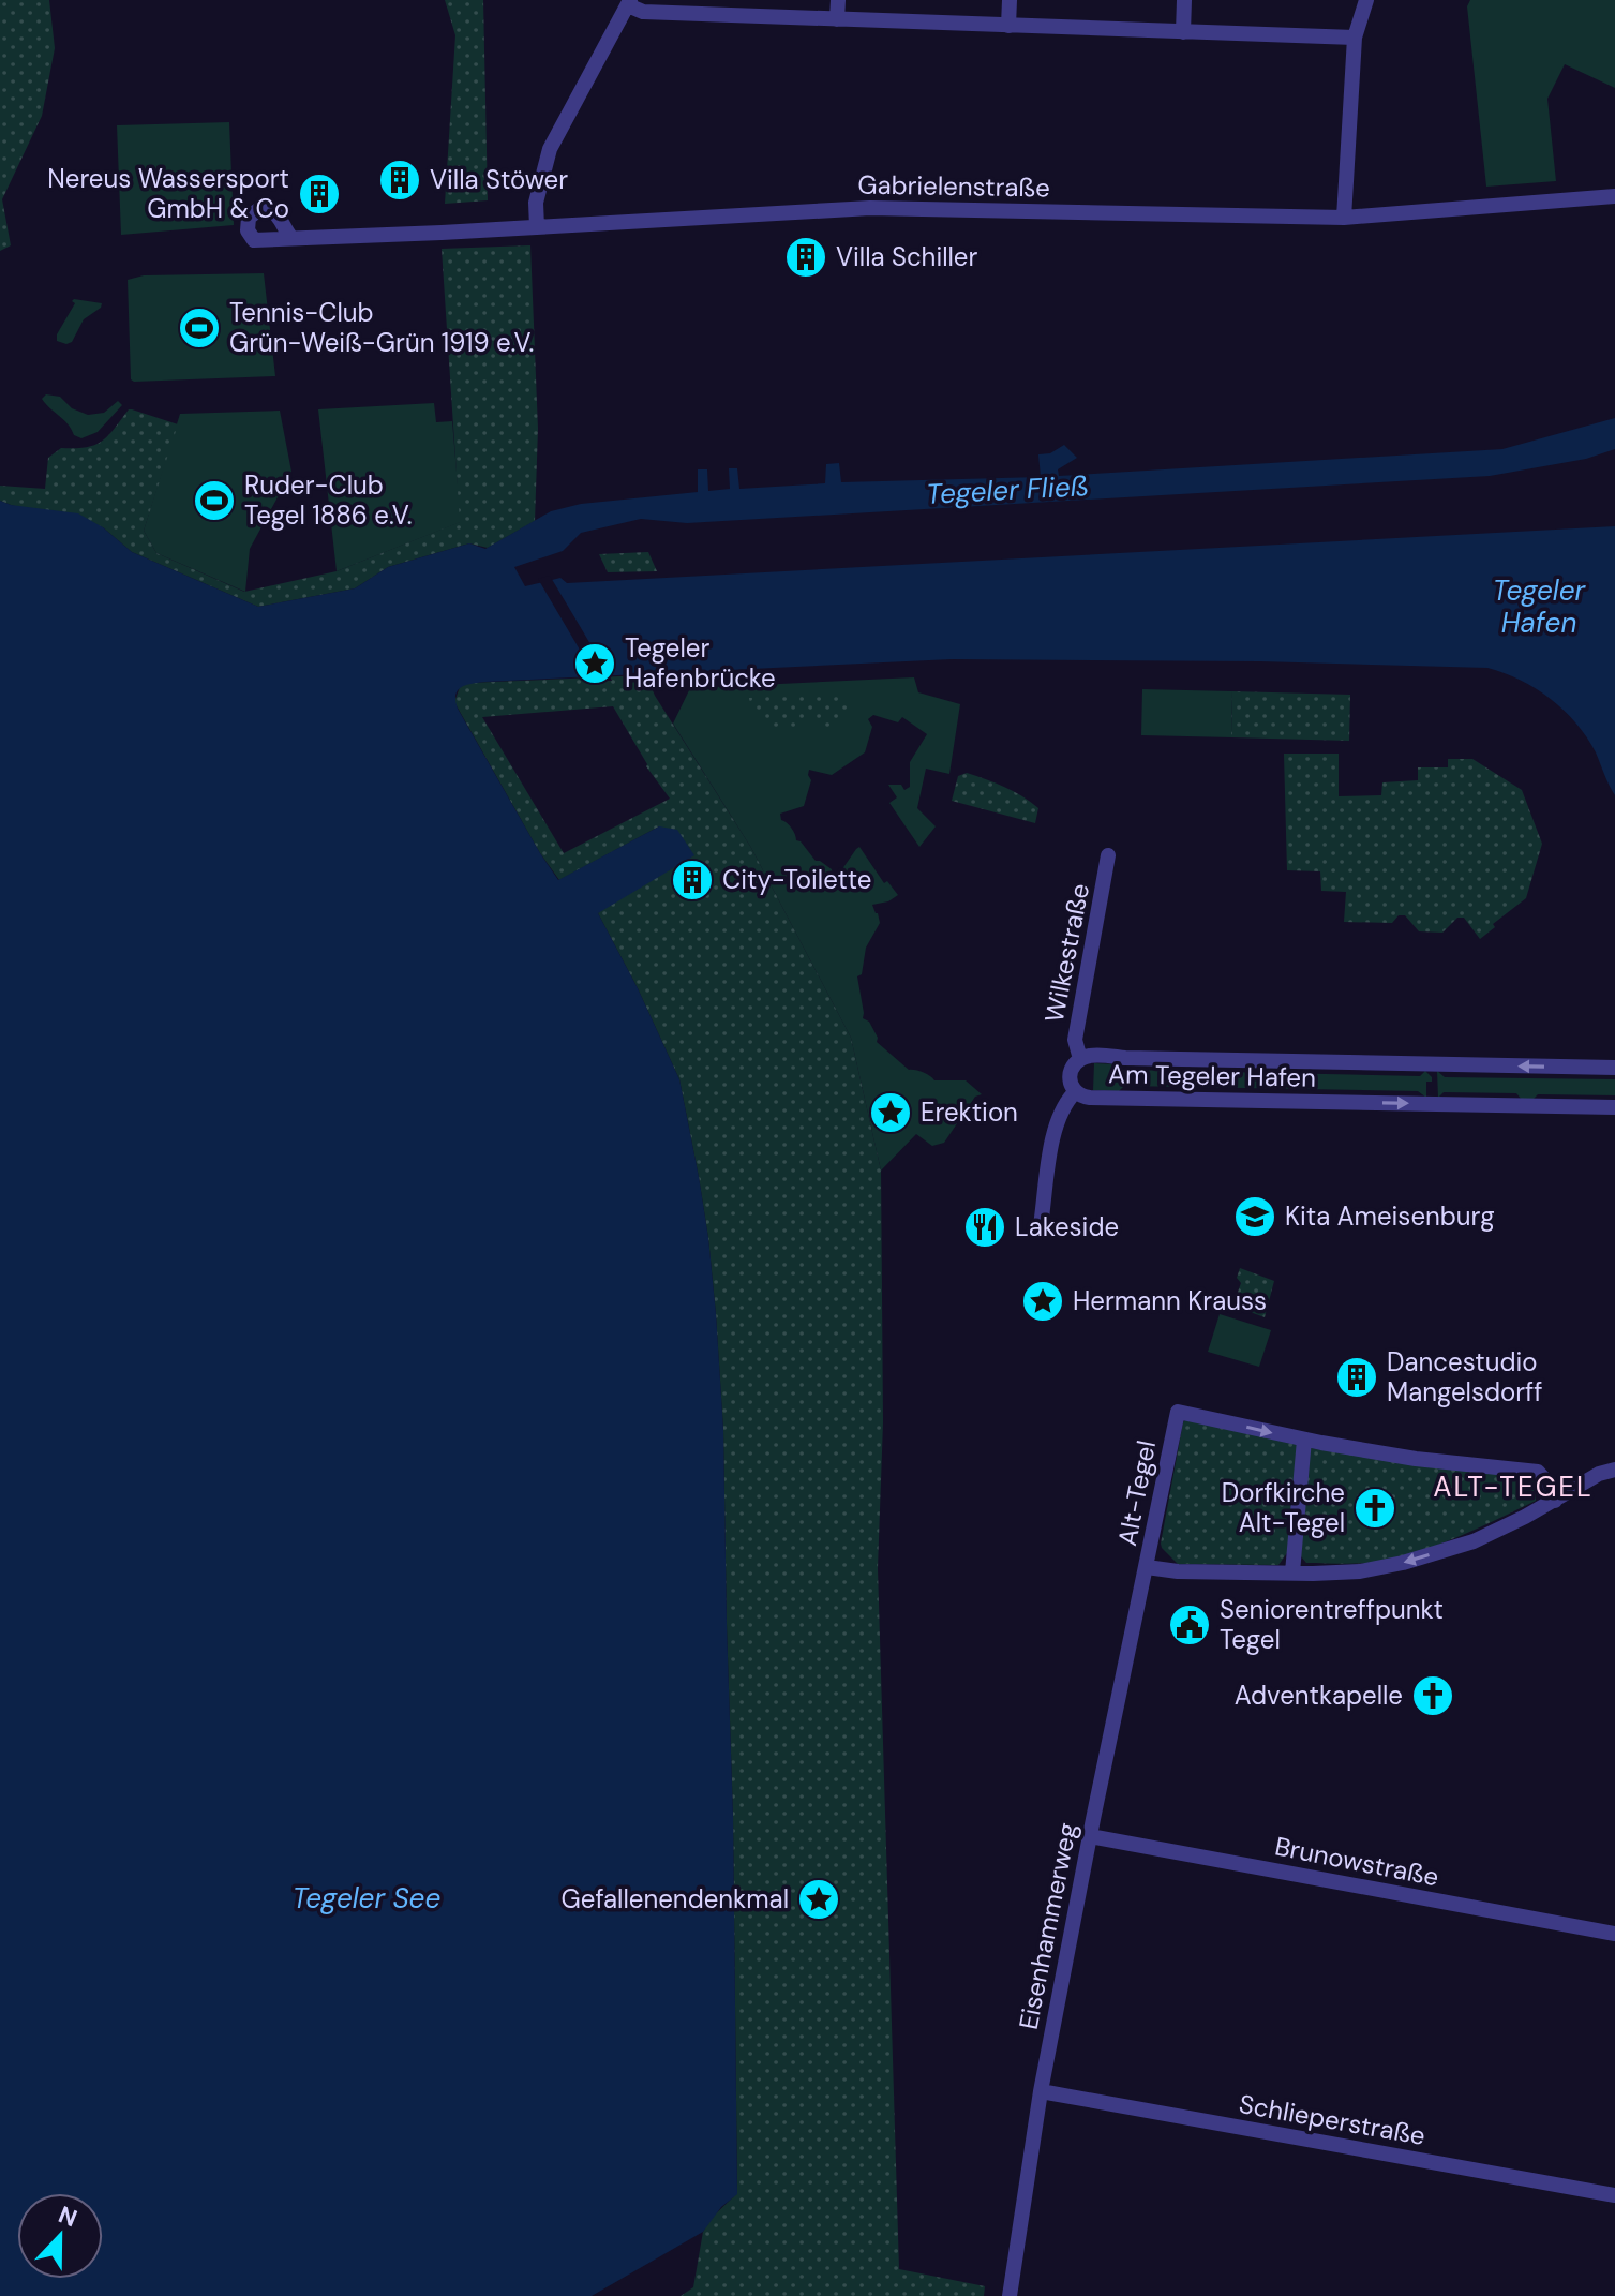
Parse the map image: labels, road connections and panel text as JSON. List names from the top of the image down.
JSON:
{
  "streets": {
    "street": [
      "Gabrielenstraße",
      "Wilkestraße",
      "Am Tegeler Hafen",
      "Alt-Tegel",
      "Brunowstraße",
      "Eisenhammerweg",
      "Schlieperstraße"
    ]
  },
  "crossings": [
    ["Wilkestraße", "Am Tegeler Hafen"],
    ["Alt-Tegel", "Eisenhammerweg"],
    ["Brunowstraße", "Eisenhammerweg"],
    ["Eisenhammerweg", "Schlieperstraße"]
  ],
  "districts": ["ALT-TEGEL"],
  "water": ["Tegeler Fließ", "Tegeler Hafen", "Tegeler See"],
  "places": {
    "building": [
      "Villa Stöwer",
      "Nereus Wassersport GmbH & Co",
      "Villa Schiller",
      "City-Toilette",
      "Dancestudio Mangelsdorff"
    ],
    "sports": ["Tennis-Club Grün-Weiß-Grün 1919 e.V.", "Ruder-Club Tegel 1886 e.V."],
    "place": [
      "Tegeler Hafenbrücke",
      "Erektion",
      "Hermann Krauss",
      "Gefallenendenkmal"
    ],
    "school or university": ["Kita Ameisenburg"],
    "restaurant": ["Lakeside"],
    "church": ["Dorfkirche Alt-Tegel", "Adventkapelle"],
    "public building": ["Seniorentreffpunkt Tegel"]
  },
  "north": "top"
}
